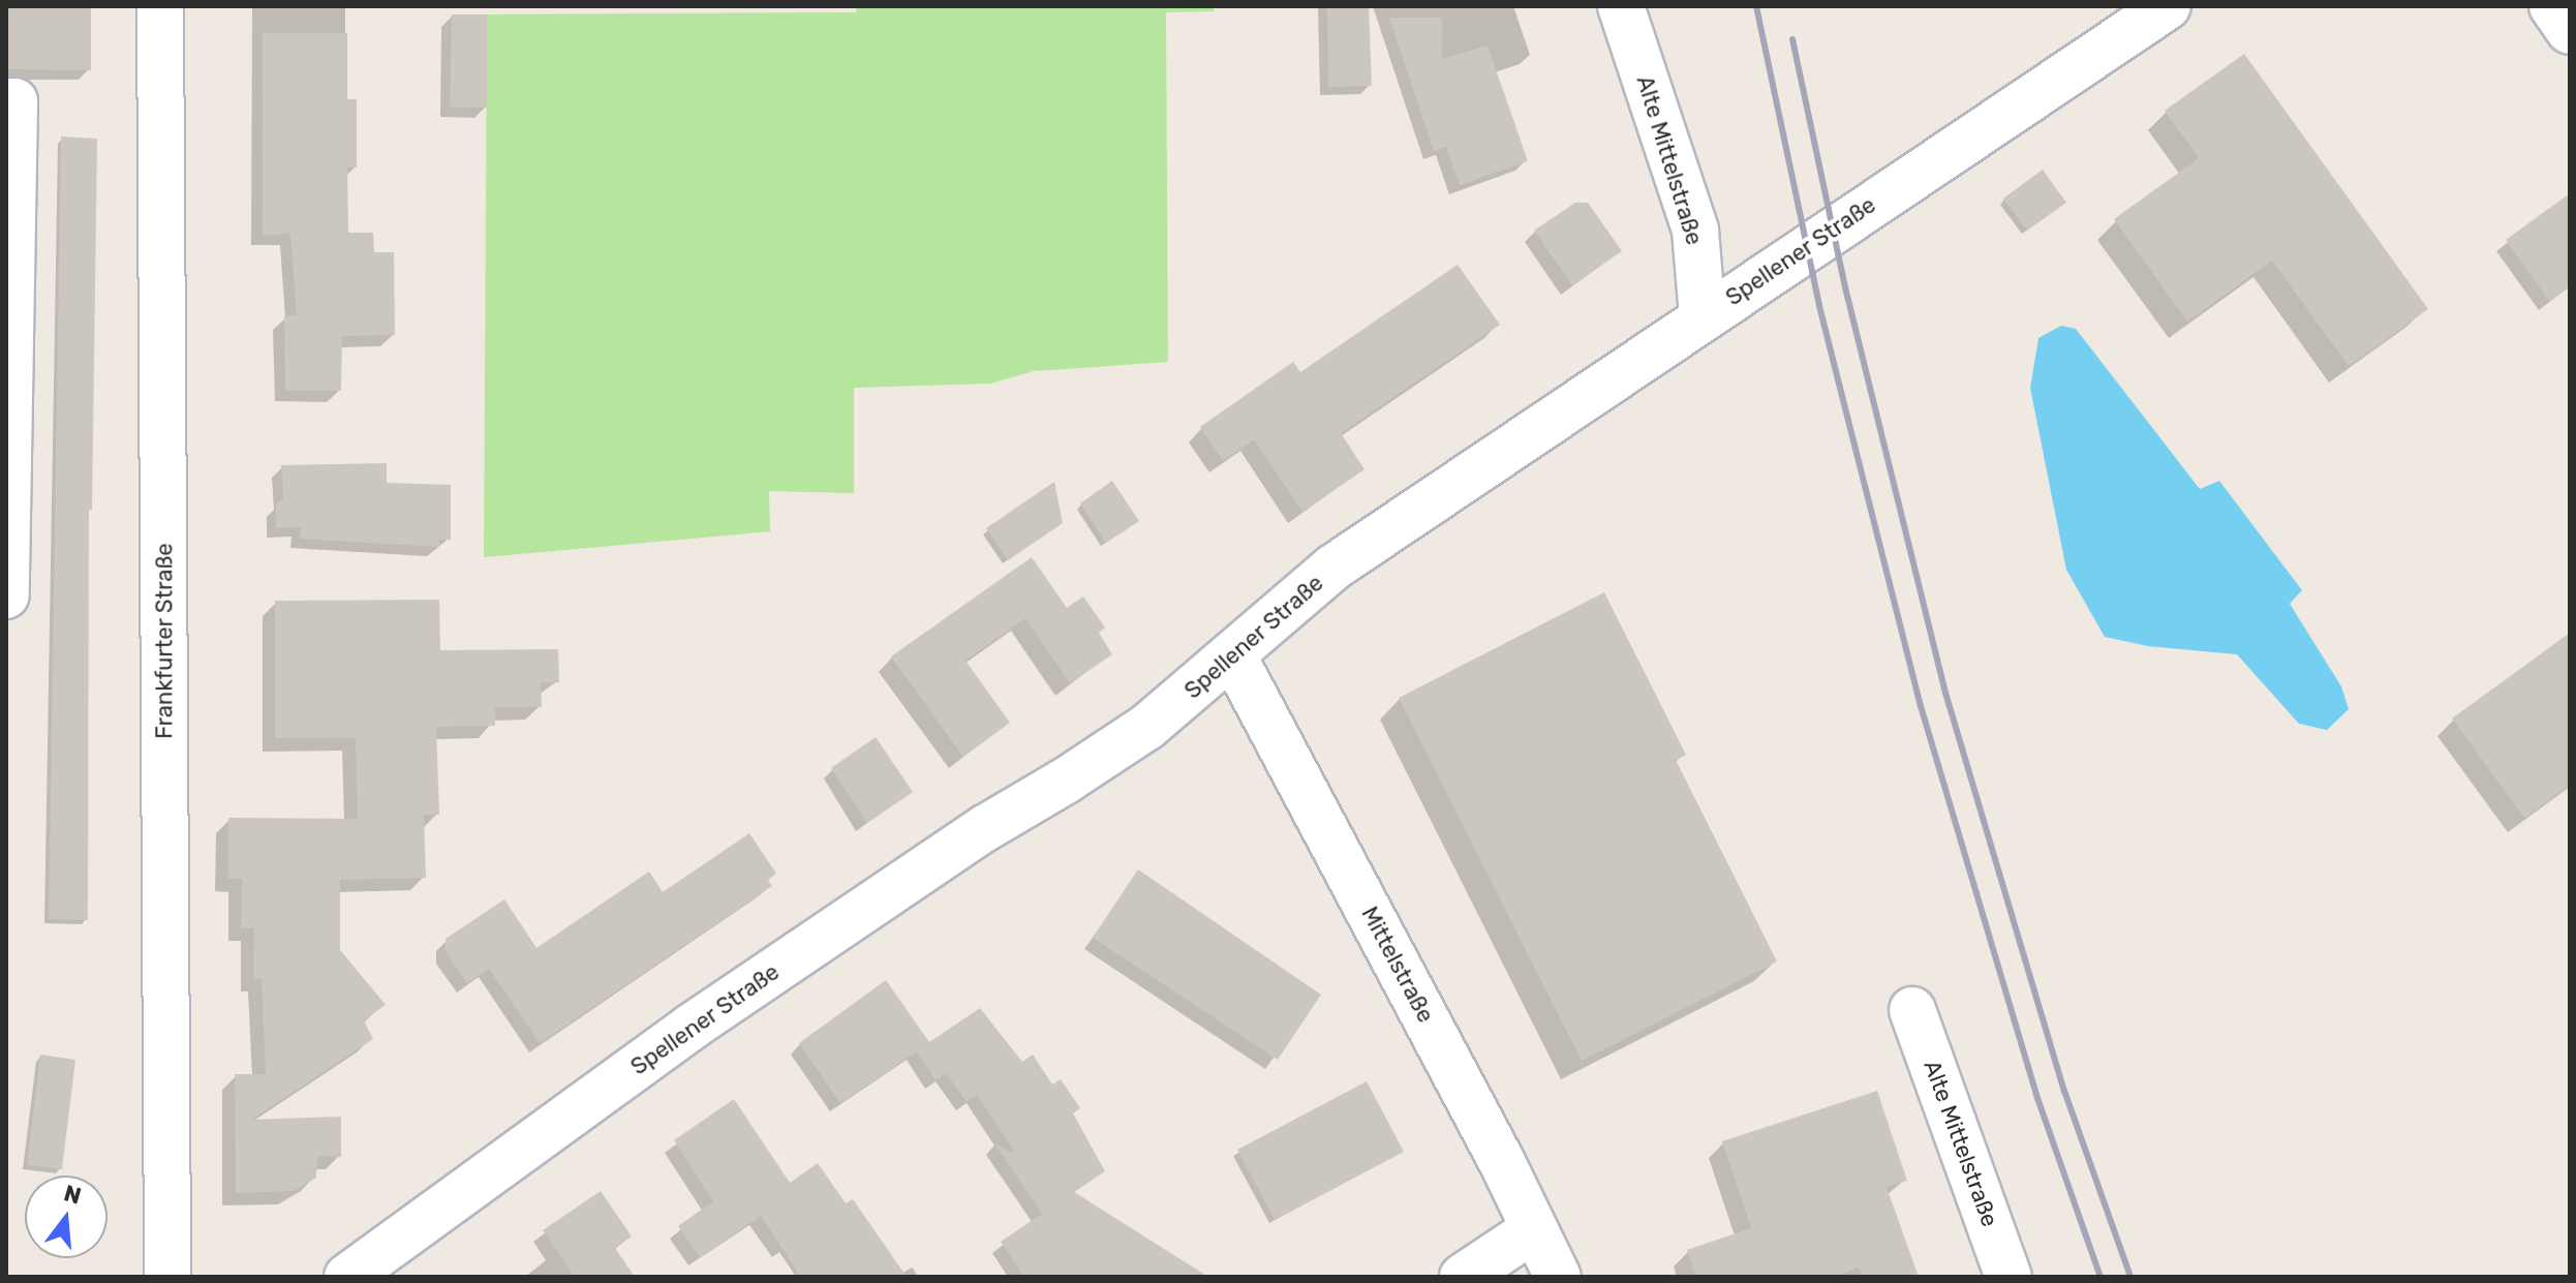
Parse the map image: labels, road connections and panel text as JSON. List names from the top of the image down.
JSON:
{
  "streets": {
    "street": [
      "Alte Mittelstraße",
      "Spellener Straße",
      "Frankfurter Straße",
      "Mittelstraße"
    ]
  },
  "crossings": [
    ["Alte Mittelstraße", "Spellener Straße"],
    ["Spellener Straße", "Mittelstraße"]
  ],
  "north": "top"
}
